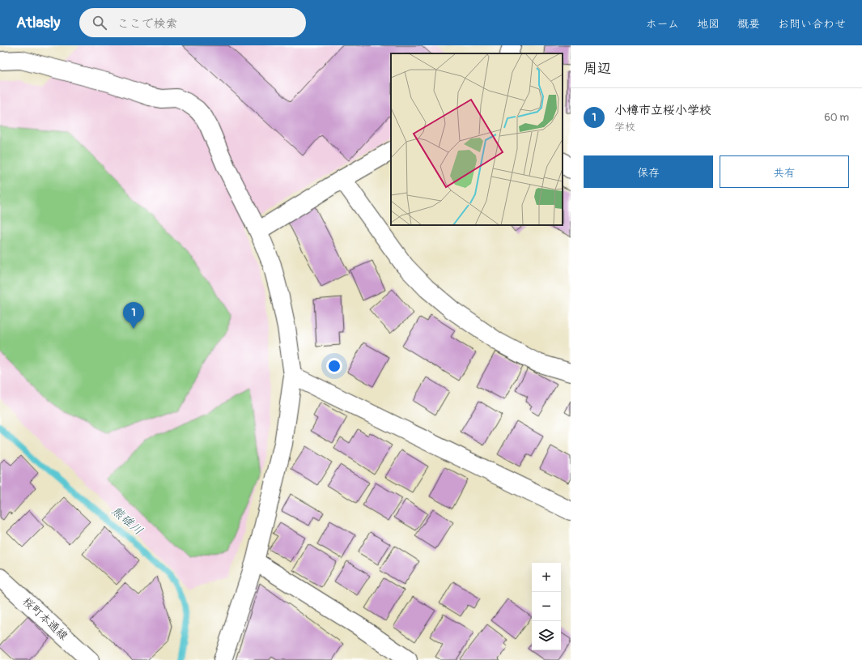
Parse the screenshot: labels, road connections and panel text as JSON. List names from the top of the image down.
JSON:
{
  "streets": {
    "street": ["桜町本通線"]
  },
  "water": ["熊碓川"],
  "page": {
    "header": "Atlasly",
    "search": "ここで検索",
    "nav": [
      "ホーム",
      "地図",
      "概要",
      "お問い合わせ"
    ],
    "heading": "周辺",
    "list": [
      {
        "mark": "1",
        "name": "小樽市立桜小学校",
        "note": "学校",
        "value": "60 m"
      }
    ],
    "buttons": ["保存", "共有"],
    "pins": "1",
    "map_buttons": ["+", "−"]
  }
}
